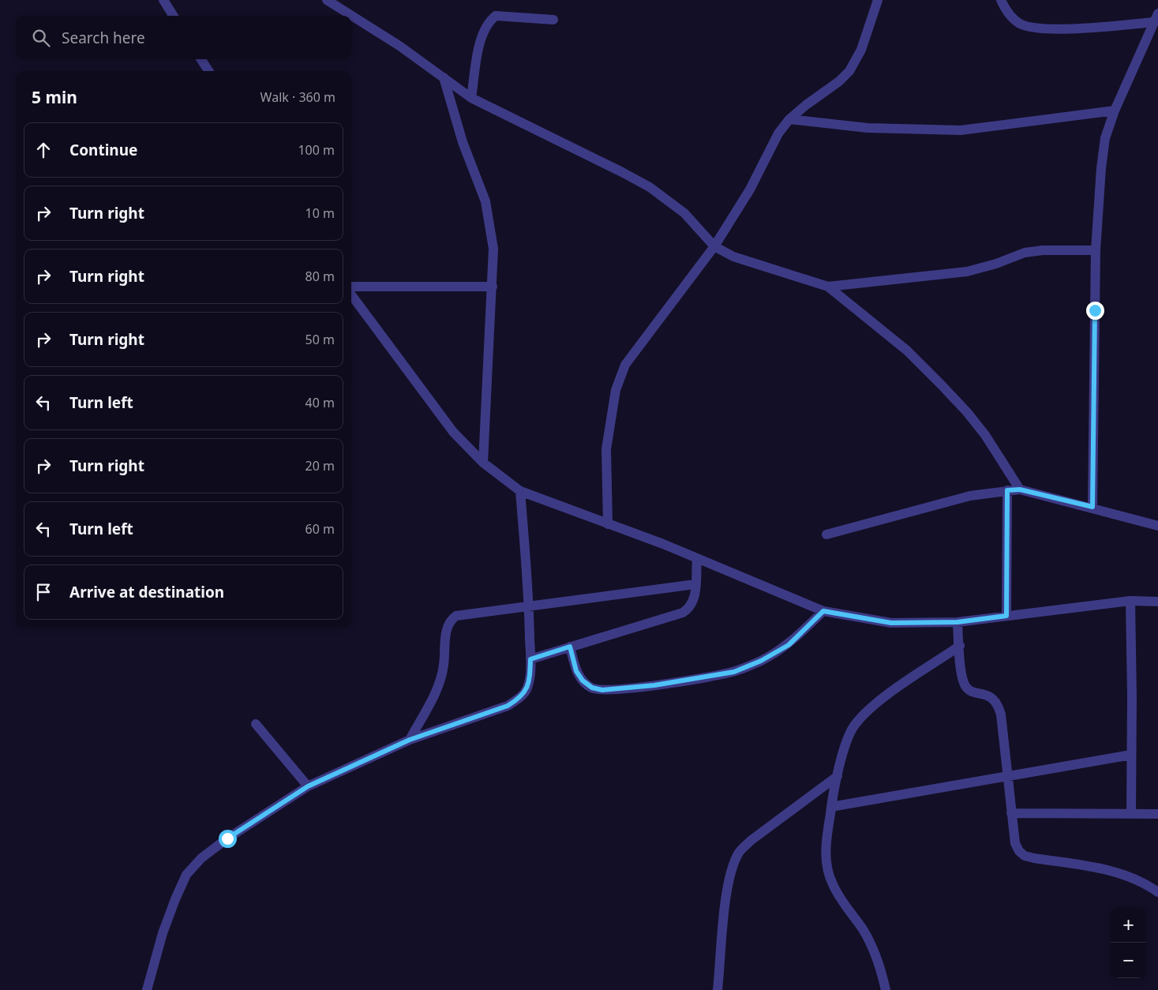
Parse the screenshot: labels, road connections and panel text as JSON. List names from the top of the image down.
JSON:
{
  "page": {
    "search": "Search here",
    "heading": ["5 min", "Walk · 360 m"],
    "list": [
      ["Continue", "100 m"],
      ["Turn right", "10 m"],
      ["Turn right", "80 m"],
      ["Turn right", "50 m"],
      ["Turn left", "40 m"],
      ["Turn right", "20 m"],
      ["Turn left", "60 m"],
      "Arrive at destination"
    ],
    "map_buttons": ["+", "−"]
  }
}
